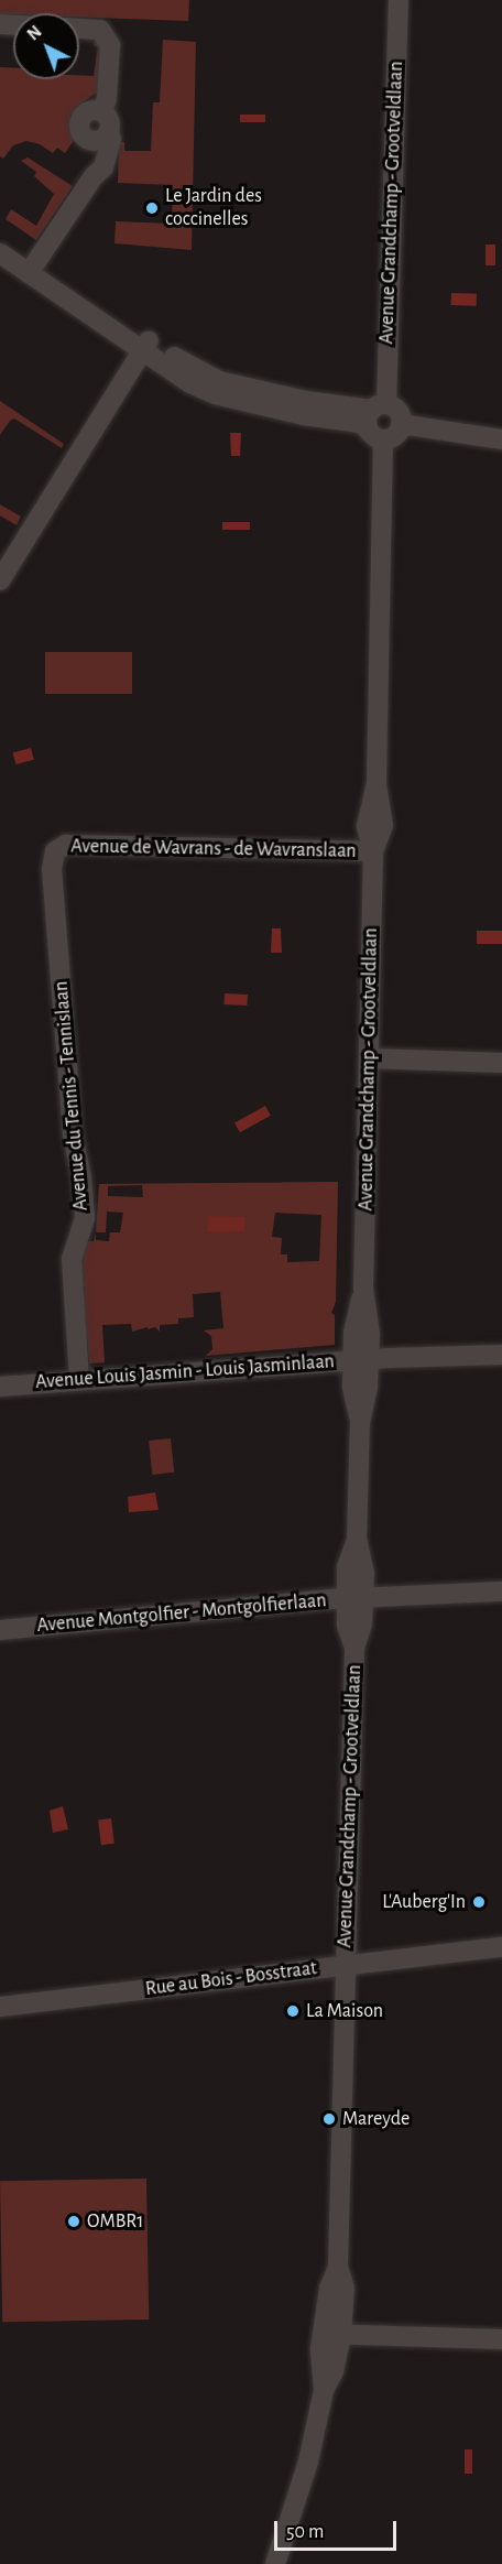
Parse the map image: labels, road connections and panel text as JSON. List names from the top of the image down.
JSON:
{
  "streets": {
    "street": [
      "Avenue Grandchamp - Grootveldlaan",
      "Avenue de Wavrans - de Wavranslaan",
      "Avenue du Tennis - Tennislaan",
      "Avenue Louis Jasmin - Louis Jasminlaan",
      "Avenue Montgolfier - Montgolfierlaan",
      "Rue au Bois - Bosstraat"
    ]
  },
  "crossings": [
    ["Avenue Grandchamp - Grootveldlaan", "Avenue de Wavrans - de Wavranslaan"],
    ["Avenue Grandchamp - Grootveldlaan", "Avenue Louis Jasmin - Louis Jasminlaan"],
    ["Avenue Grandchamp - Grootveldlaan", "Avenue Montgolfier - Montgolfierlaan"],
    ["Avenue Grandchamp - Grootveldlaan", "Rue au Bois - Bosstraat"],
    ["Avenue de Wavrans - de Wavranslaan", "Avenue du Tennis - Tennislaan"],
    ["Avenue du Tennis - Tennislaan", "Avenue Louis Jasmin - Louis Jasminlaan"]
  ],
  "places": [
    "Le Jardin des coccinelles",
    "L'Auberg'In",
    "La Maison",
    "Mareyde",
    "OMBR1"
  ],
  "scale_bar": "50 m",
  "north": "top left"
}
